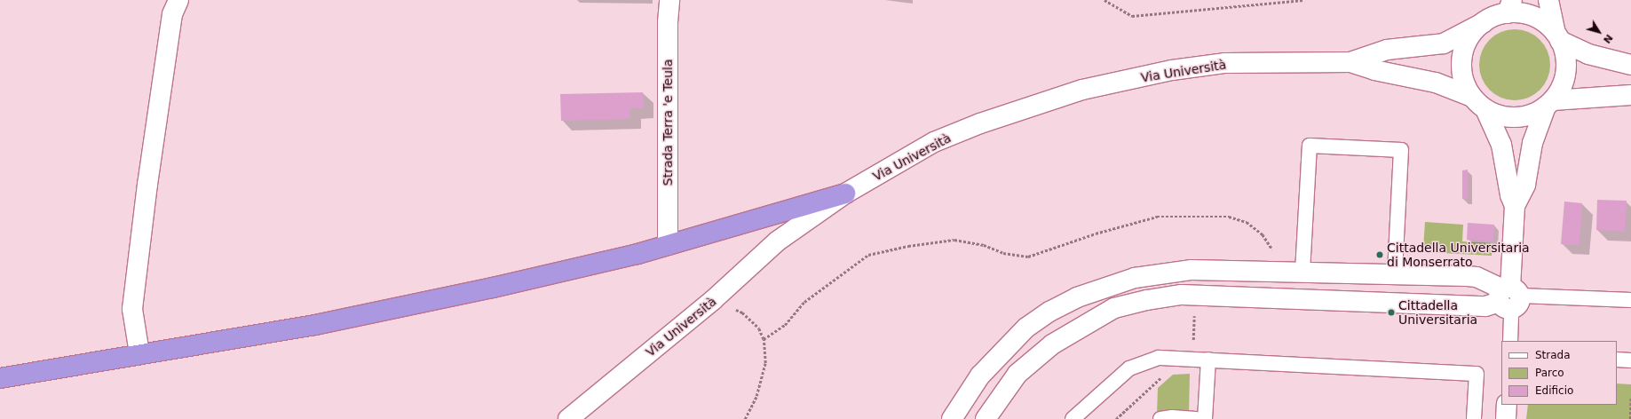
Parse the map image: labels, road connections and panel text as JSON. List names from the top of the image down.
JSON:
{
  "streets": {
    "street": ["Via Università", "Strada Terra 'e Teula"]
  },
  "places": ["Cittadella Universitaria di Monserrato", "Cittadella Universitaria"],
  "legend": ["Strada", "Parco", "Edificio"],
  "north": "bottom right"
}
